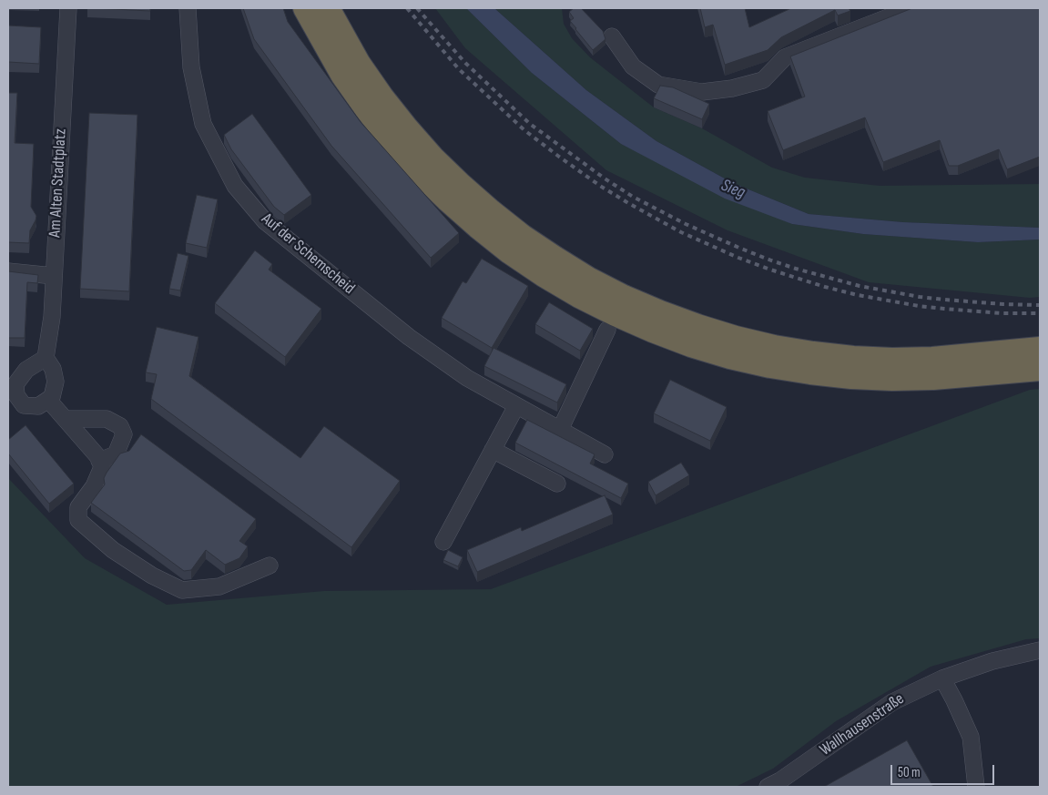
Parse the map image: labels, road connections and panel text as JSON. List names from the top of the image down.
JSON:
{
  "streets": {
    "street": ["Am Alten Stadtplatz", "Auf der Schemscheid", "Wallhausenstraße"]
  },
  "water": ["Sieg"],
  "scale_bar": "50 m"
}
